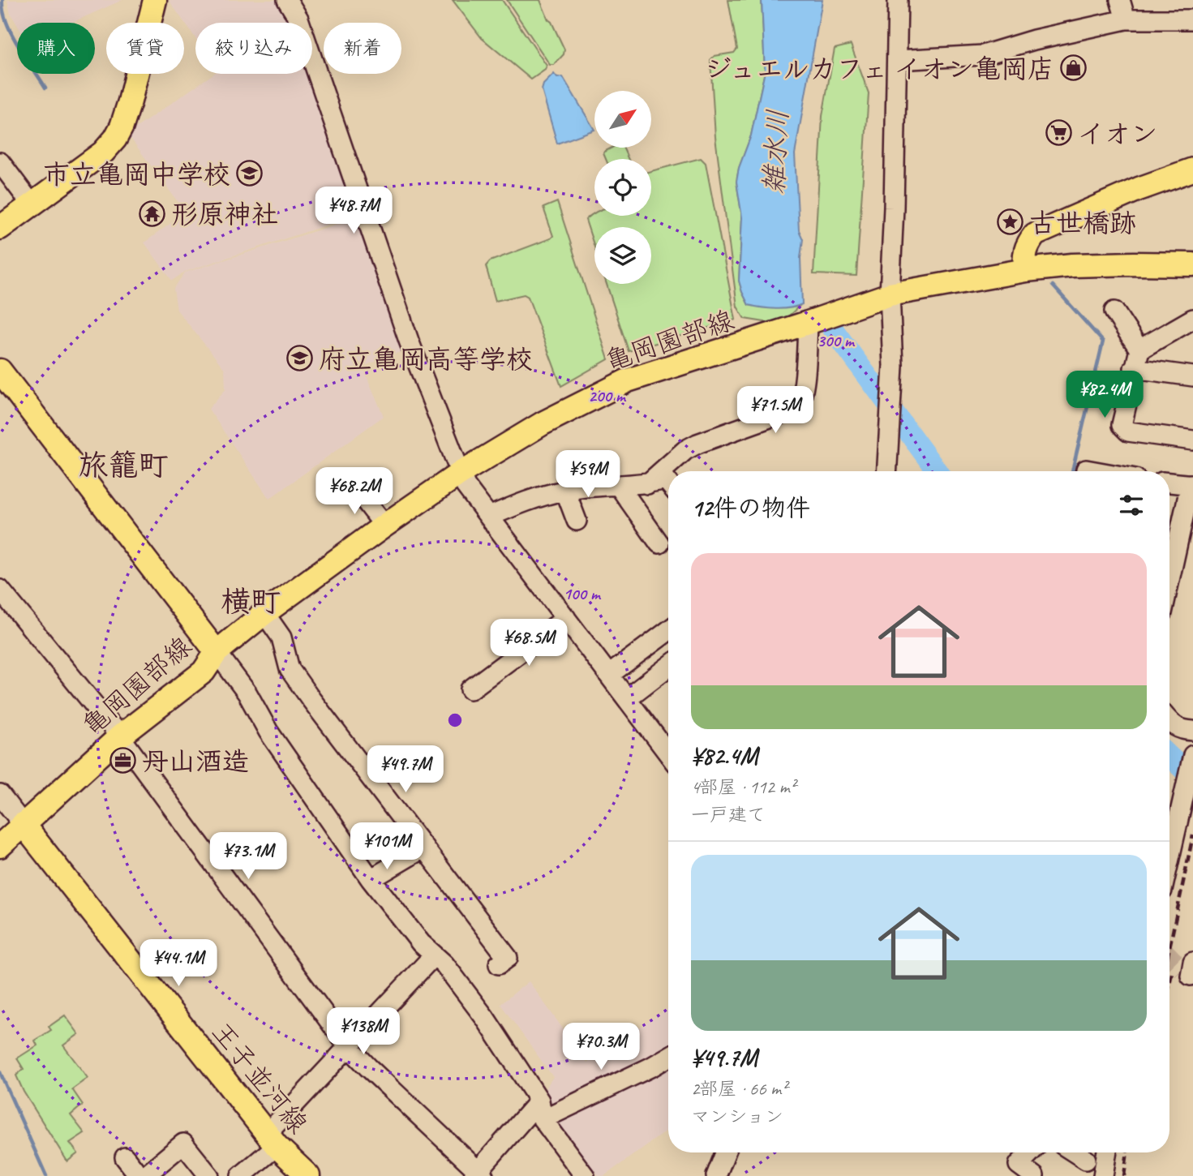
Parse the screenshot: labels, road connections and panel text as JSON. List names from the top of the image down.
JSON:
{
  "streets": {
    "main road": ["亀岡園部線", "王子並河線"]
  },
  "crossings": [
    ["亀岡園部線", "王子並河線"]
  ],
  "districts": ["旅籠町", "横町"],
  "water": ["雑水川"],
  "places": {
    "shop": ["ジュエルカフェ イオン亀岡店"],
    "supermarket": ["イオン"],
    "school or university": ["市立亀岡中学校", "府立亀岡高等学校"],
    "temple": ["形原神社"],
    "place": ["古世橋跡"],
    "office": ["丹山酒造"]
  },
  "north": "top right",
  "page": {
    "chip": [
      "購入",
      "賃貸",
      "絞り込み",
      "新着"
    ],
    "price": [
      "¥48.7M",
      "¥82.4M",
      "¥71.5M",
      "¥59M",
      "¥68.2M",
      "¥68.5M",
      "¥49.7M",
      "¥101M",
      "¥73.1M",
      "¥44.1M",
      "¥138M",
      "¥70.3M"
    ],
    "heading": "12件の物件",
    "list": [
      {
        "name": "¥82.4M",
        "note": "4部屋 · 112 m² · 一戸建て"
      },
      {
        "name": "¥49.7M",
        "note": "2部屋 · 66 m² · マンション"
      }
    ]
  },
  "rings": ["300 m", "200 m", "100 m"]
}
